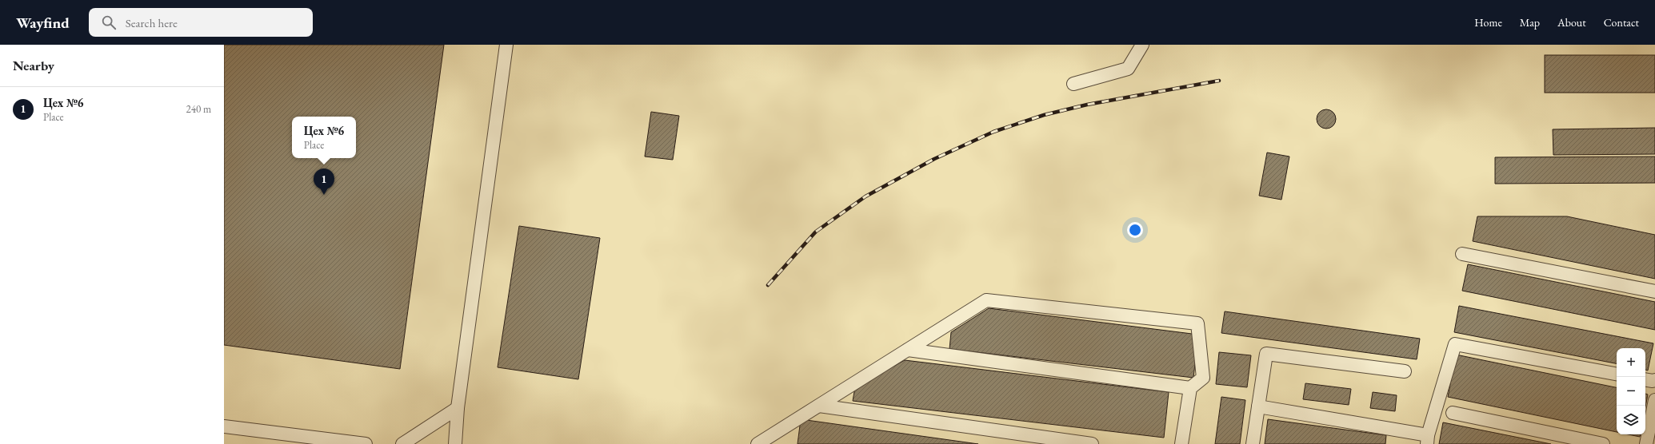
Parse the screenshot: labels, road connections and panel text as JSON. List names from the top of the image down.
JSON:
{
  "page": {
    "header": "Wayfind",
    "search": "Search here",
    "nav": [
      "Home",
      "Map",
      "About",
      "Contact"
    ],
    "heading": "Nearby",
    "list": [
      {
        "mark": "1",
        "name": "Цех №6",
        "note": "Place",
        "value": "240 m"
      }
    ],
    "popup": ["Цех №6", "Place"],
    "pins": "1",
    "map_buttons": ["+", "−"]
  }
}
